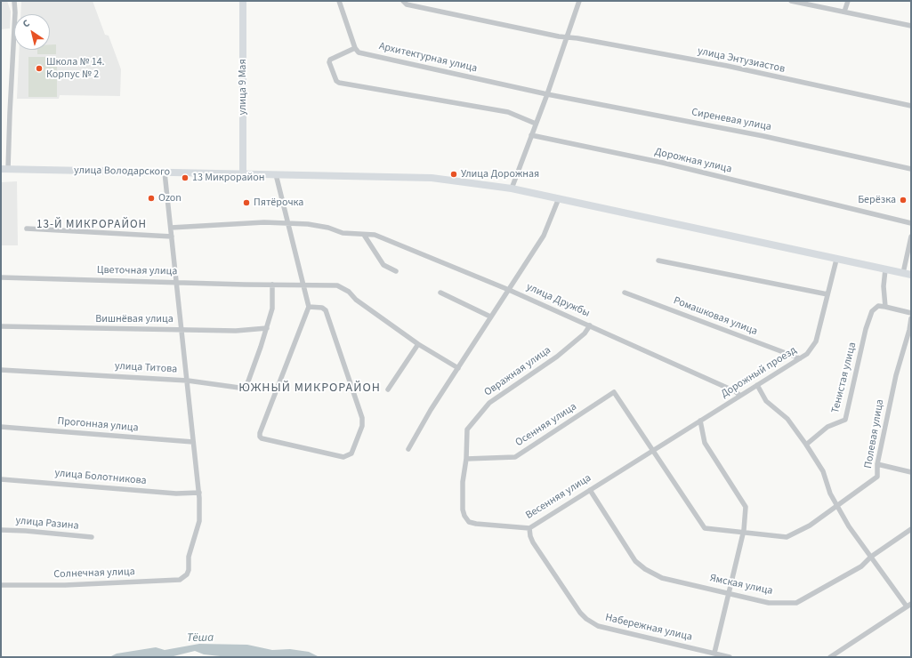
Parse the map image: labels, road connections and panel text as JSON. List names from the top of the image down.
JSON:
{
  "streets": {
    "main road": ["улица 9 Мая", "улица Володарского"],
    "street": [
      "Архитектурная улица",
      "улица Энтузиастов",
      "Сиреневая улица",
      "Дорожная улица",
      "Цветочная улица",
      "улица Дружбы",
      "Ромашковая улица",
      "Вишнёвая улица",
      "улица Титова",
      "Овражная улица",
      "Дорожный проезд",
      "Тенистая улица",
      "Прогонная улица",
      "Осенняя улица",
      "Полевая улица",
      "улица Болотникова",
      "Весенняя улица",
      "улица Разина",
      "Солнечная улица",
      "Ямская улица",
      "Набережная улица"
    ]
  },
  "crossings": [
    ["Архитектурная улица", "Сиреневая улица"],
    ["улица 9 Мая", "улица Володарского"],
    ["улица Володарского", "Дорожный проезд"],
    ["улица Дружбы", "Овражная улица"],
    ["улица Дружбы", "Дорожный проезд"],
    ["Ромашковая улица", "Дорожный проезд"],
    ["Вишнёвая улица", "улица Титова"],
    ["Овражная улица", "Осенняя улица"],
    ["Овражная улица", "Весенняя улица"],
    ["Дорожный проезд", "Осенняя улица"],
    ["Дорожный проезд", "Весенняя улица"],
    ["Осенняя улица", "Весенняя улица"],
    ["улица Болотникова", "Солнечная улица"],
    ["Весенняя улица", "Ямская улица"],
    ["Весенняя улица", "Набережная улица"]
  ],
  "districts": ["13-Й МИКРОРАЙОН", "ЮЖНЫЙ МИКРОРАЙОН"],
  "water": ["Тёша"],
  "places": [
    "Школа № 14. Корпус № 2",
    "Улица Дорожная",
    "13 Микрорайон",
    "Ozon",
    "Берёзка",
    "Пятёрочка"
  ],
  "north": "top left"
}
